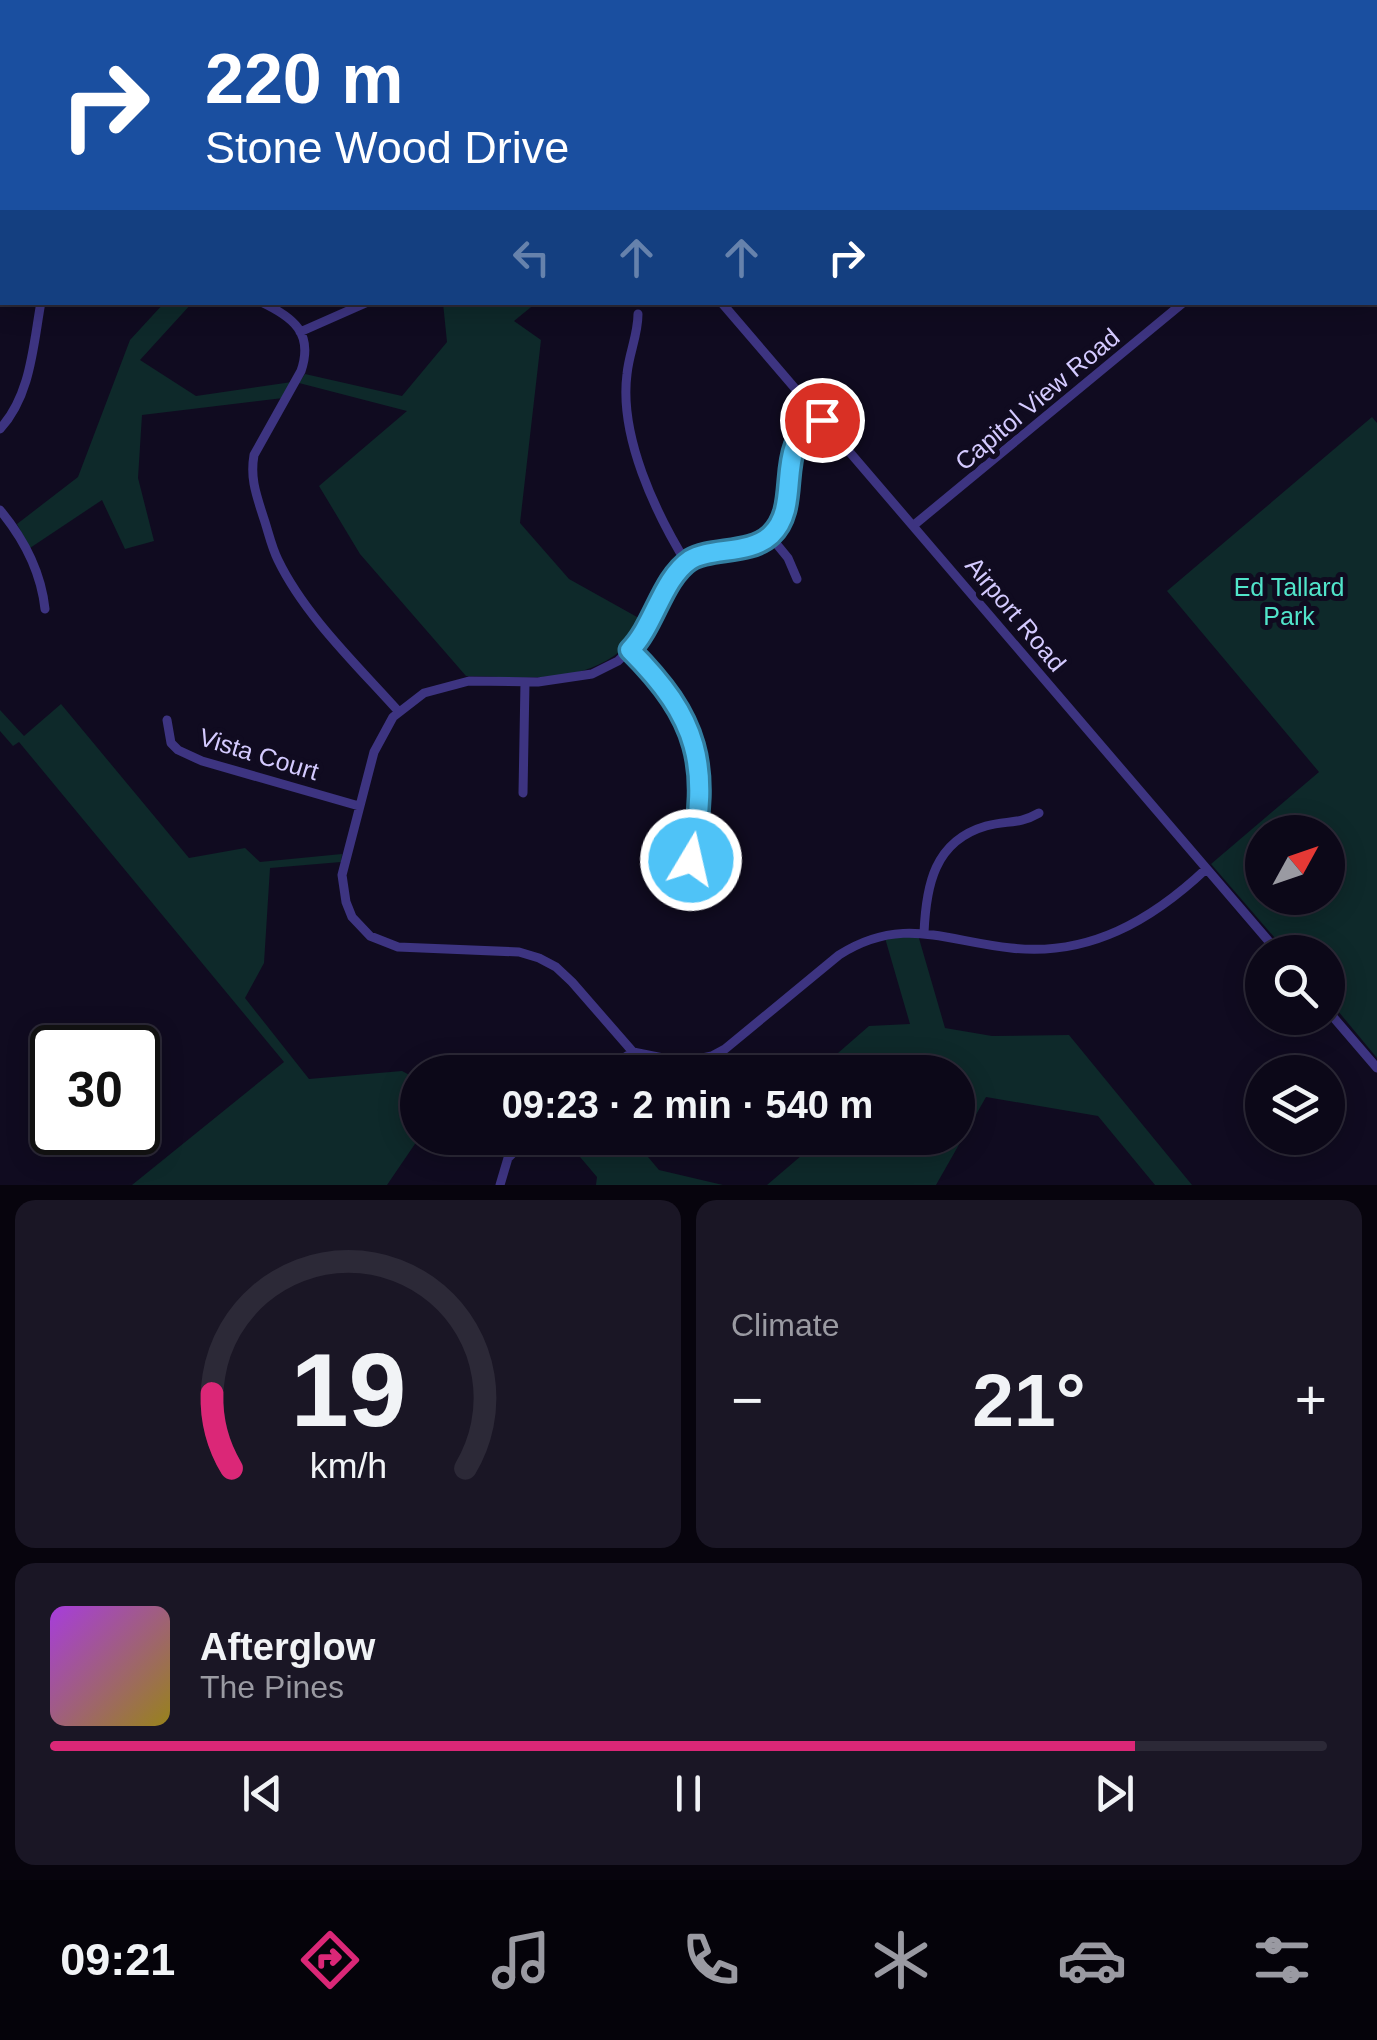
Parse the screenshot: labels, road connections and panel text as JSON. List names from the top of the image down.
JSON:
{
  "streets": {
    "street": ["Capitol View Road", "Airport Road", "Vista Court"]
  },
  "crossings": [
    ["Capitol View Road", "Airport Road"]
  ],
  "parks": ["Ed Tallard Park"],
  "north": "top right",
  "page": {
    "turn": ["220 m", "Stone Wood Drive"],
    "limit": "30",
    "trip": "09:23 · 2 min · 540 m",
    "tile": "Climate",
    "heat": ["−", "21°", "+"],
    "song": ["Afterglow", "The Pines"],
    "tabs": "09:21",
    "gauge": ["19", "km/h"]
  }
}
